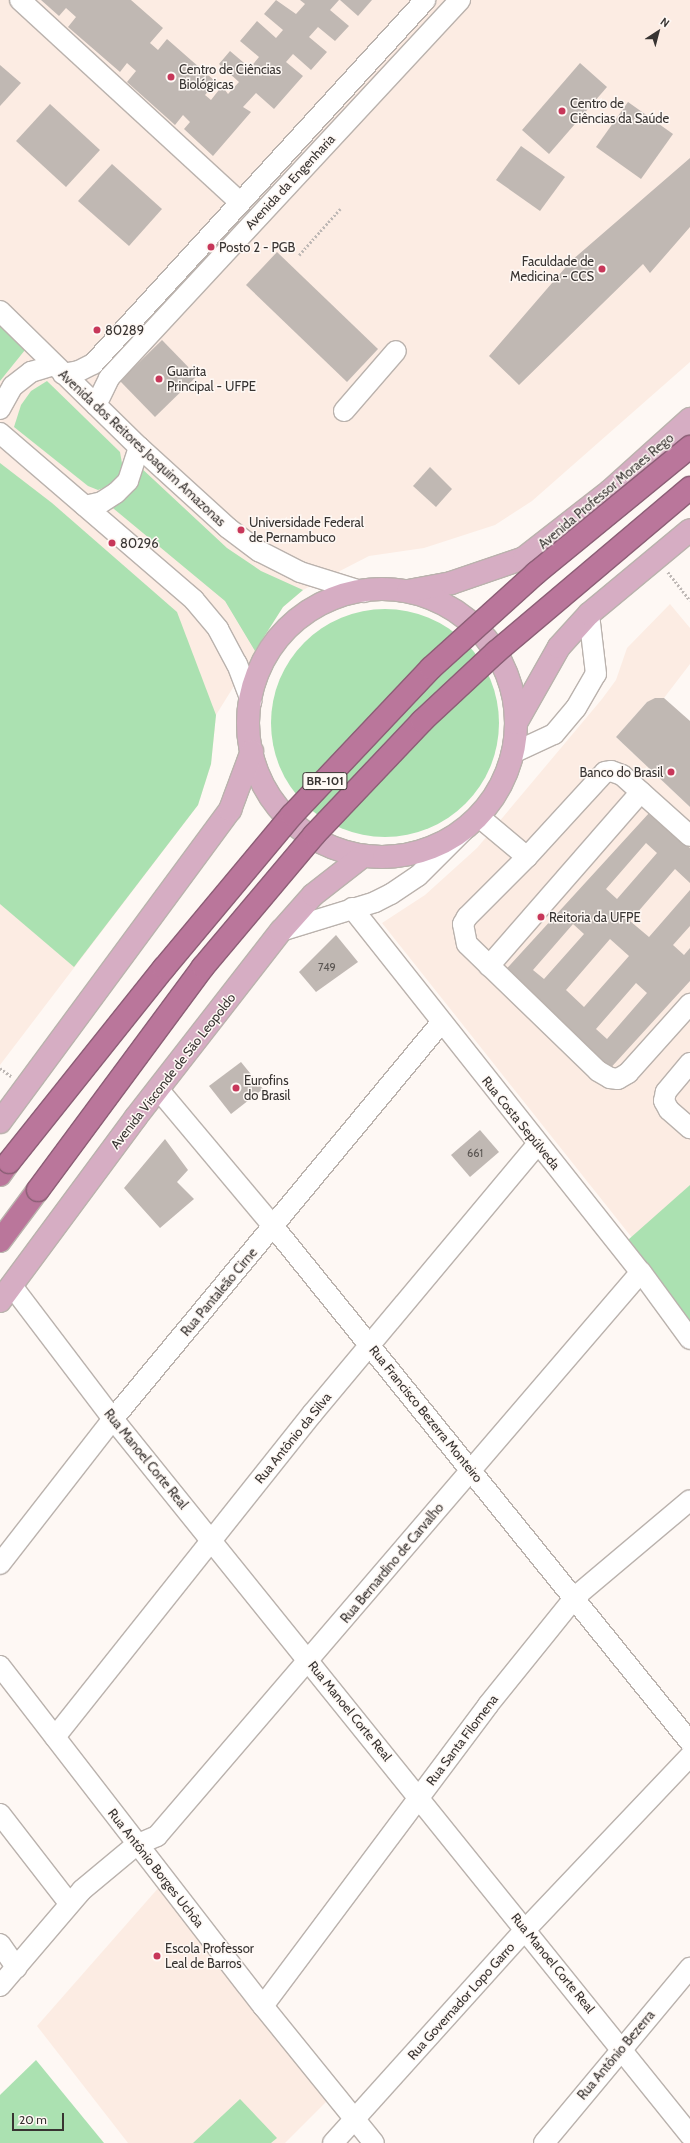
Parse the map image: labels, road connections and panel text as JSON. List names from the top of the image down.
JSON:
{
  "streets": {
    "highway": ["BR-101"],
    "main road": ["Avenida Professor Moraes Rego", "Avenida Visconde de São Leopoldo"],
    "street": [
      "Avenida da Engenharia",
      "Avenida dos Reitores Joaquim Amazonas",
      "Rua Costa Sepúlveda",
      "Rua Pantaleão Cirne",
      "Rua Francisco Bezerra Monteiro",
      "Rua Antônio da Silva",
      "Rua Manoel Corte Real",
      "Rua Bernardino de Carvalho",
      "Rua Santa Filomena",
      "Rua Antônio Borges Uchôa",
      "Rua Governador Lopo Garro",
      "Rua Antônio Bezerra"
    ]
  },
  "crossings": [
    ["Avenida da Engenharia", "Avenida dos Reitores Joaquim Amazonas"],
    ["Avenida Visconde de São Leopoldo", "Rua Francisco Bezerra Monteiro"],
    ["Avenida Visconde de São Leopoldo", "Rua Manoel Corte Real"],
    ["Rua Costa Sepúlveda", "Rua Pantaleão Cirne"],
    ["Rua Costa Sepúlveda", "Rua Antônio da Silva"],
    ["Rua Costa Sepúlveda", "Rua Bernardino de Carvalho"],
    ["Rua Pantaleão Cirne", "Rua Francisco Bezerra Monteiro"],
    ["Rua Pantaleão Cirne", "Rua Manoel Corte Real"],
    ["Rua Francisco Bezerra Monteiro", "Rua Antônio da Silva"],
    ["Rua Francisco Bezerra Monteiro", "Rua Bernardino de Carvalho"],
    ["Rua Francisco Bezerra Monteiro", "Rua Santa Filomena"],
    ["Rua Antônio da Silva", "Rua Manoel Corte Real"],
    ["Rua Antônio da Silva", "Rua Antônio Borges Uchôa"],
    ["Rua Manoel Corte Real", "Rua Bernardino de Carvalho"],
    ["Rua Manoel Corte Real", "Rua Santa Filomena"],
    ["Rua Manoel Corte Real", "Rua Governador Lopo Garro"],
    ["Rua Manoel Corte Real", "Rua Antônio Bezerra"],
    ["Rua Bernardino de Carvalho", "Rua Antônio Borges Uchôa"],
    ["Rua Santa Filomena", "Rua Antônio Borges Uchôa"],
    ["Rua Antônio Borges Uchôa", "Rua Governador Lopo Garro"]
  ],
  "places": [
    "Centro de Ciências Biológicas",
    "Centro de Ciências da Saúde",
    "Posto 2 - PGB",
    "Faculdade de Medicina - CCS",
    "80289",
    "Guarita Principal - UFPE",
    "Universidade Federal de Pernambuco",
    "80296",
    "Banco do Brasil",
    "Reitoria da UFPE",
    "Eurofins do Brasil",
    "Escola Professor Leal de Barros"
  ],
  "house_numbers": ["749", "661"],
  "scale_bar": "20 m",
  "north": "top right"
}
